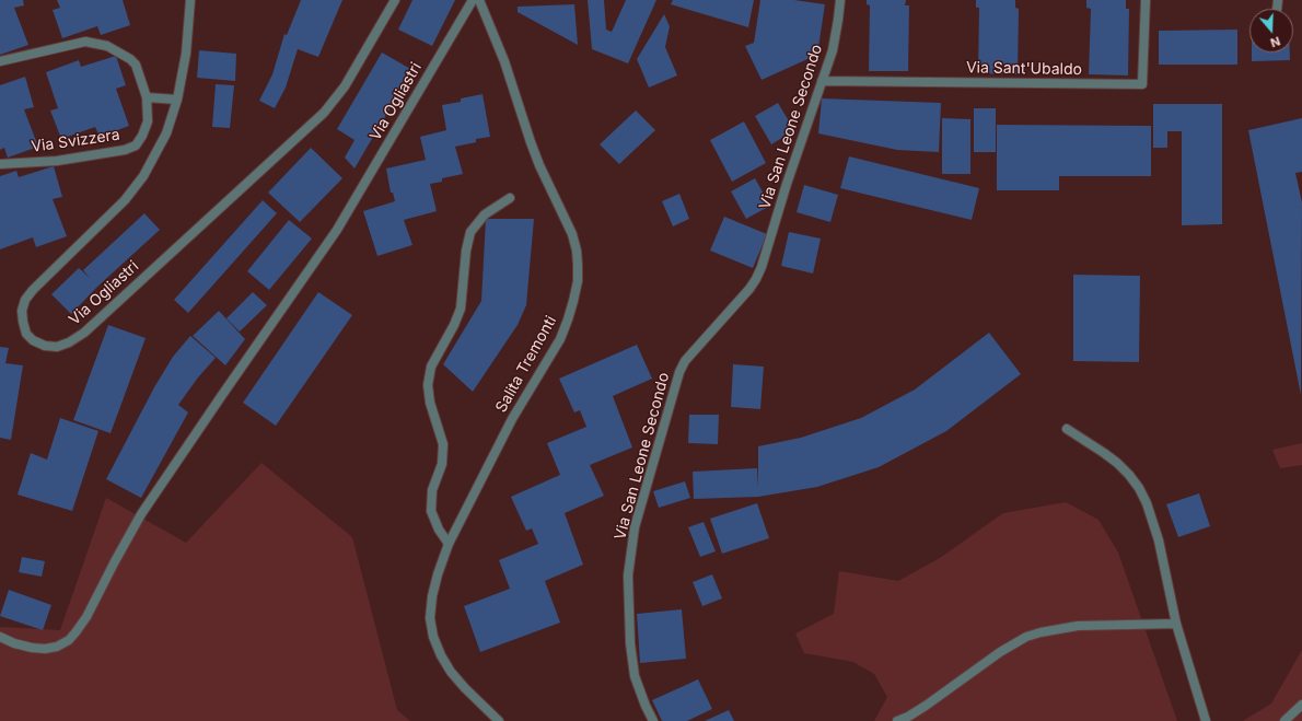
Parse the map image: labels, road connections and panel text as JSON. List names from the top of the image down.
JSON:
{
  "streets": {
    "street": [
      "Via Sant'Ubaldo",
      "Via Ogliastri",
      "Via San Leone Secondo",
      "Via Svizzera",
      "Salita Tremonti"
    ]
  },
  "crossings": [
    ["Via Sant'Ubaldo", "Via San Leone Secondo"]
  ],
  "north": "bottom"
}
